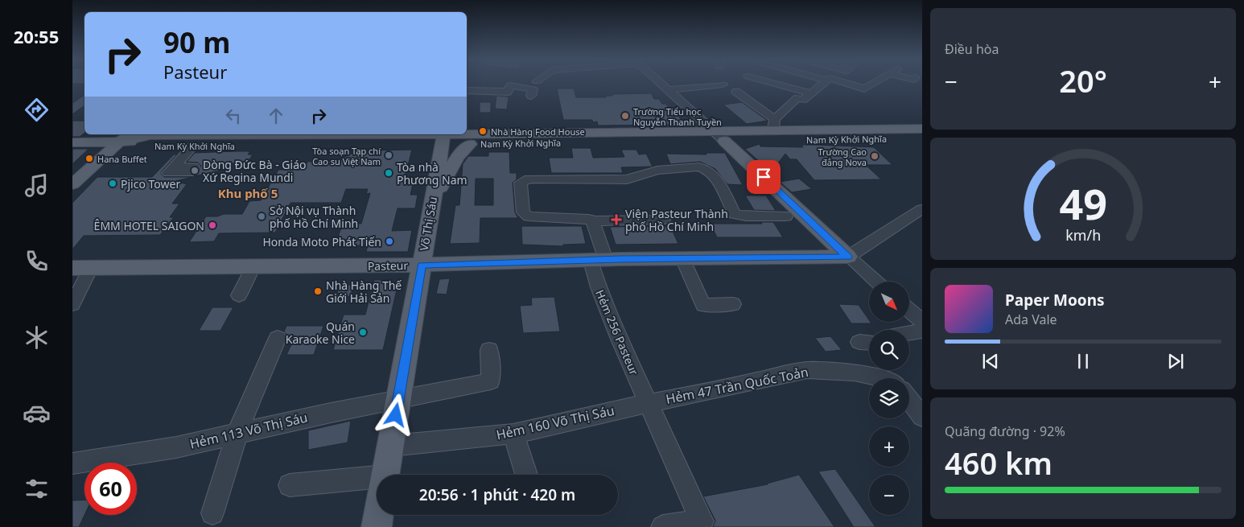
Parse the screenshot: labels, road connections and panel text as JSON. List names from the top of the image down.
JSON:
{
  "streets": {
    "main road": ["Nam Kỳ Khởi Nghĩa", "Võ Thị Sáu", "Pasteur"],
    "street": ["Hẻm 256 Pasteur", "Hẻm 47 Trần Quốc Toản", "Hẻm 160 Võ Thị Sáu"],
    "lane": ["Hẻm 113 Võ Thị Sáu"]
  },
  "crossings": [
    ["Nam Kỳ Khởi Nghĩa", "Võ Thị Sáu"],
    ["Võ Thị Sáu", "Pasteur"],
    ["Võ Thị Sáu", "Hẻm 160 Võ Thị Sáu"],
    ["Võ Thị Sáu", "Hẻm 113 Võ Thị Sáu"],
    ["Pasteur", "Hẻm 256 Pasteur"],
    ["Hẻm 256 Pasteur", "Hẻm 47 Trần Quốc Toản"],
    ["Hẻm 256 Pasteur", "Hẻm 160 Võ Thị Sáu"],
    ["Hẻm 47 Trần Quốc Toản", "Hẻm 160 Võ Thị Sáu"]
  ],
  "districts": ["Khu phố 5"],
  "places": {
    "other": [
      "Trường Tiểu học Nguyễn Thanh Tuyền",
      "Nhà Hàng Food House",
      "Tòa soạn Tạp chí Cao su Việt Nam",
      "Trường Cao đẳng Nova",
      "Hana Buffet",
      "Dòng Đức Bà - Giáo Xứ Regina Mundi",
      "Tòa nhà Phương Nam",
      "Pjico Tower",
      "Sở Nội vụ Thành phố Hồ Chí Minh",
      "ÊMM HOTEL SAIGON",
      "Honda Moto Phát Tiến",
      "Nhà Hàng Thế Giới Hải Sản",
      "Quán Karaoke Nice"
    ],
    "health": ["Viện Pasteur Thành phố Hồ Chí Minh"]
  },
  "north": "bottom right",
  "page": {
    "tabs": "20:55",
    "tile": [
      "Điều hòa",
      ["Quãng đường · 92%", "460 km"]
    ],
    "turn": ["90 m", "Pasteur"],
    "heat": ["−", "20°", "+"],
    "map_buttons": ["+", "−"],
    "song": ["Paper Moons", "Ada Vale"],
    "limit": "60",
    "trip": "20:56 · 1 phút · 420 m",
    "gauge": ["49", "km/h"]
  }
}
